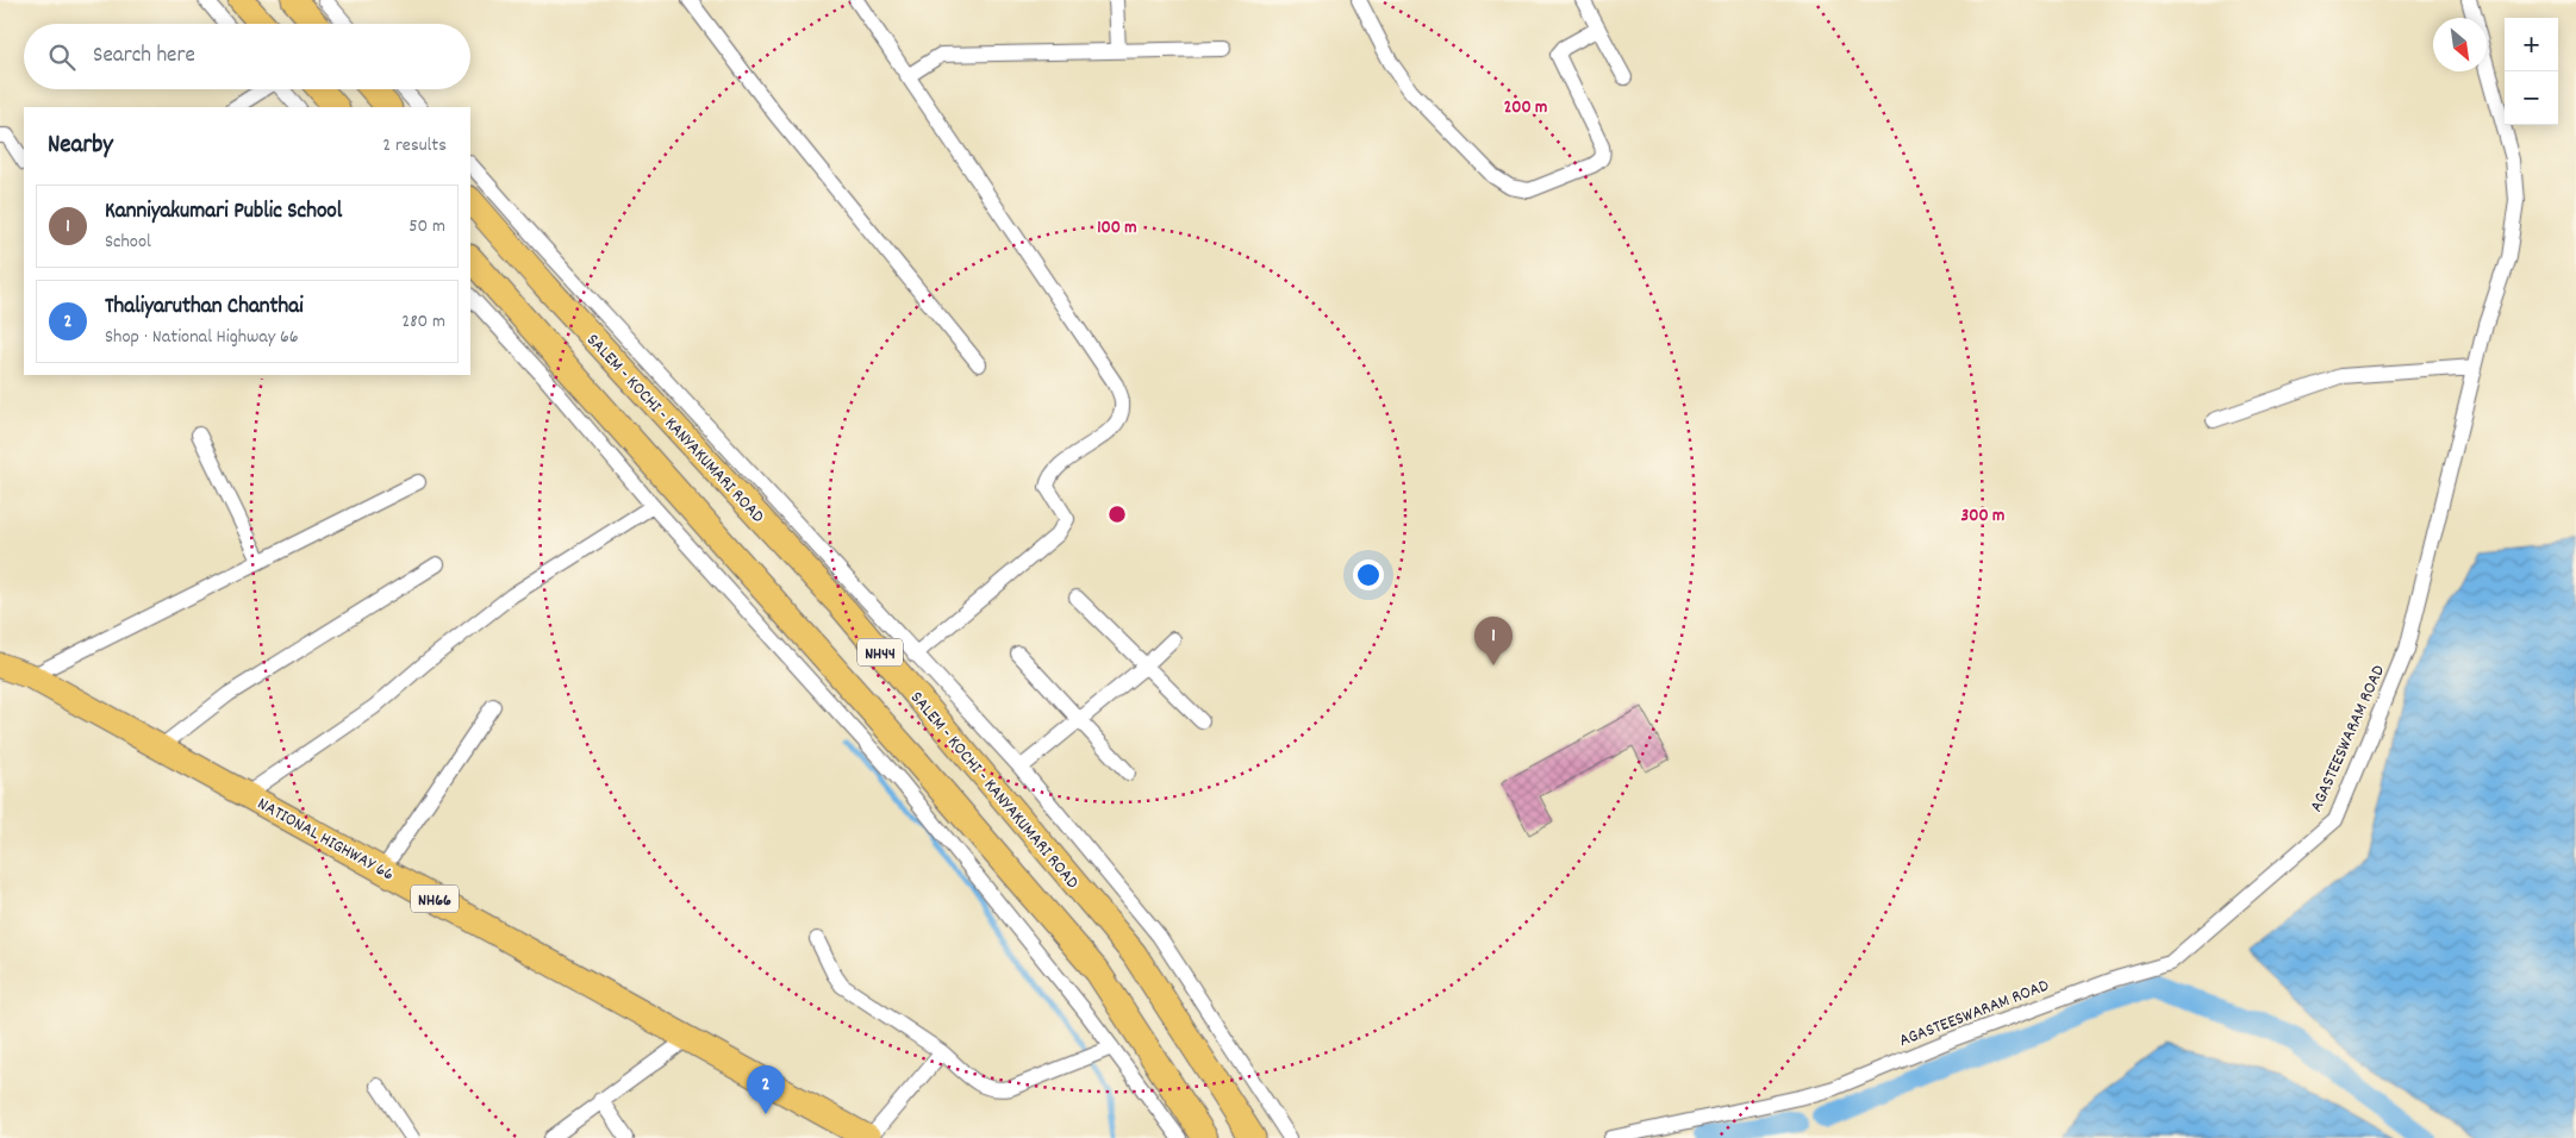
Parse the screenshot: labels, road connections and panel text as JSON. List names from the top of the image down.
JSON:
{
  "streets": {
    "highway": [
      "SALEM - KOCHI - KANYAKUMARI ROAD",
      "NH44",
      "NATIONAL HIGHWAY 66",
      "NH66"
    ],
    "street": ["AGASTEESWARAM ROAD"]
  },
  "north": "bottom right",
  "page": {
    "map_buttons": ["+", "−"],
    "search": "Search here",
    "heading": ["Nearby", "2 results"],
    "list": [
      {
        "mark": "1",
        "name": "Kanniyakumari Public School",
        "note": "School",
        "value": "50 m"
      },
      {
        "mark": "2",
        "name": "Thaliyaruthan Chanthai",
        "note": "Shop · National Highway 66",
        "value": "280 m"
      }
    ],
    "pins": ["1", "2"]
  },
  "rings": ["200 m", "100 m", "300 m"]
}
